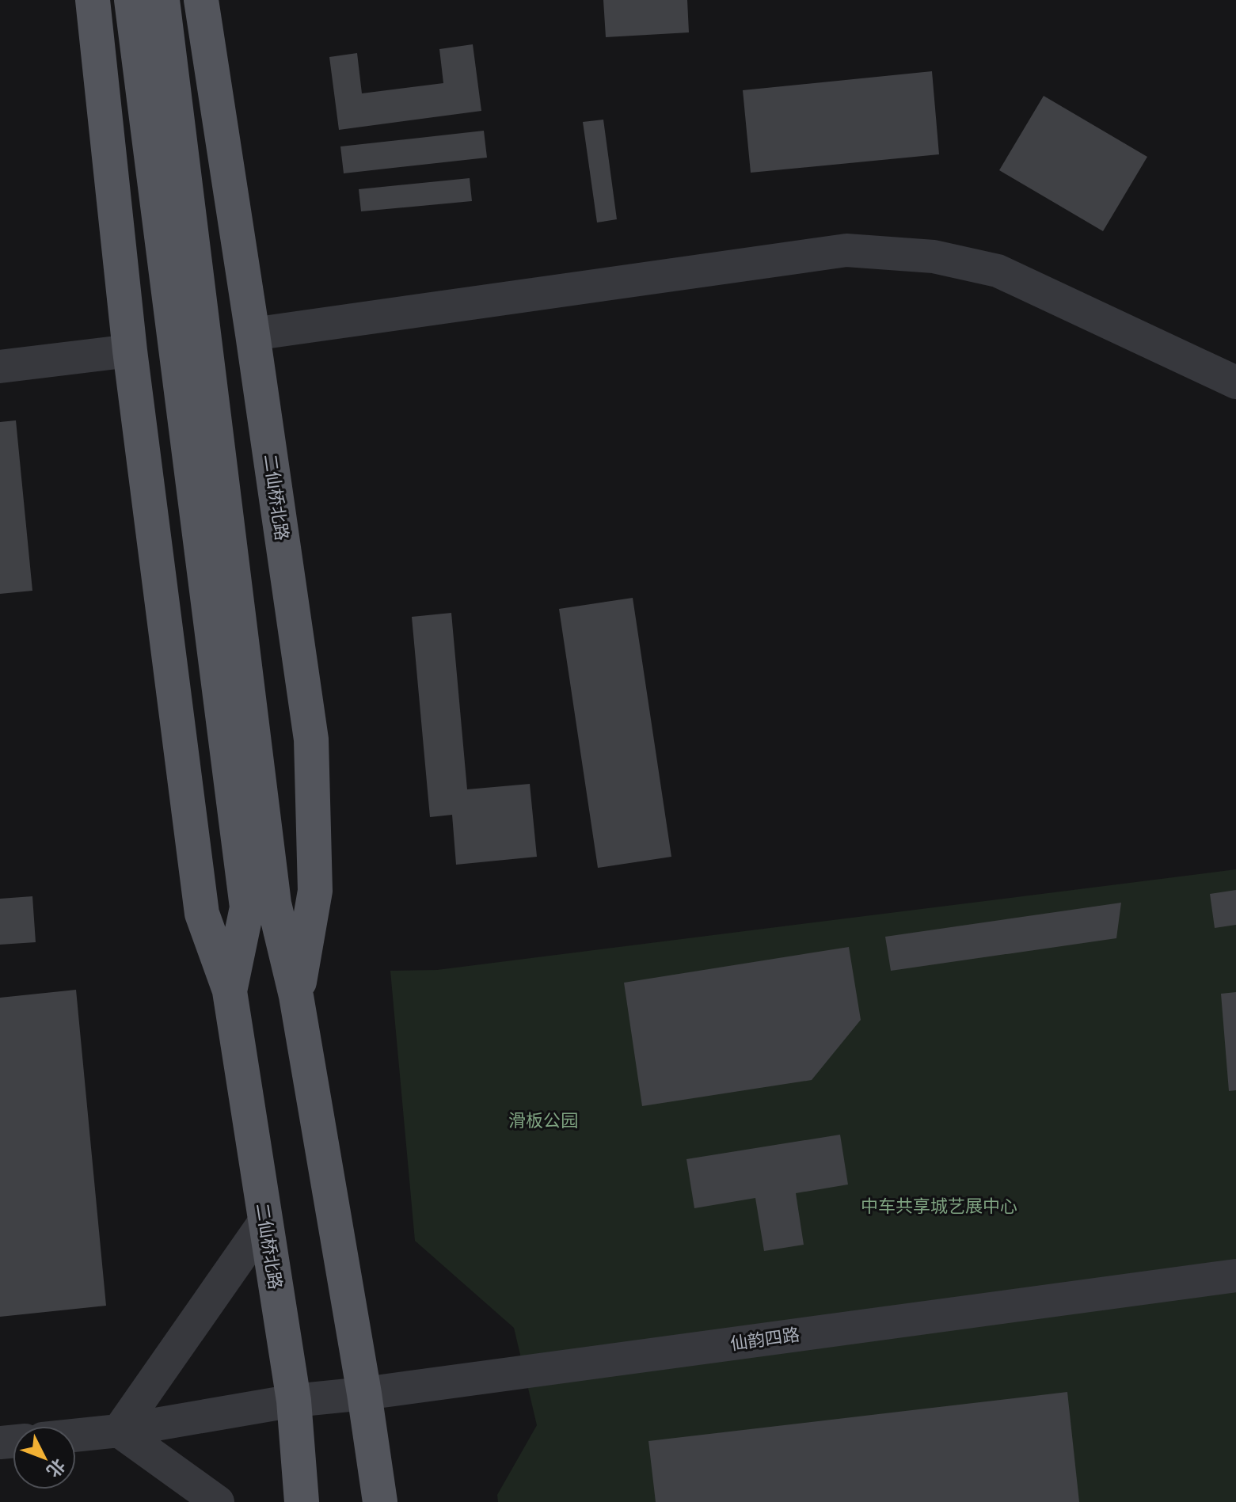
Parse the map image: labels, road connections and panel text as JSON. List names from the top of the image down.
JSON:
{
  "streets": {
    "main road": ["二仙桥北路"],
    "street": ["仙韵四路"]
  },
  "crossings": [
    ["二仙桥北路", "仙韵四路"]
  ],
  "parks": ["滑板公园", "中车共享城艺展中心"],
  "north": "bottom right"
}
